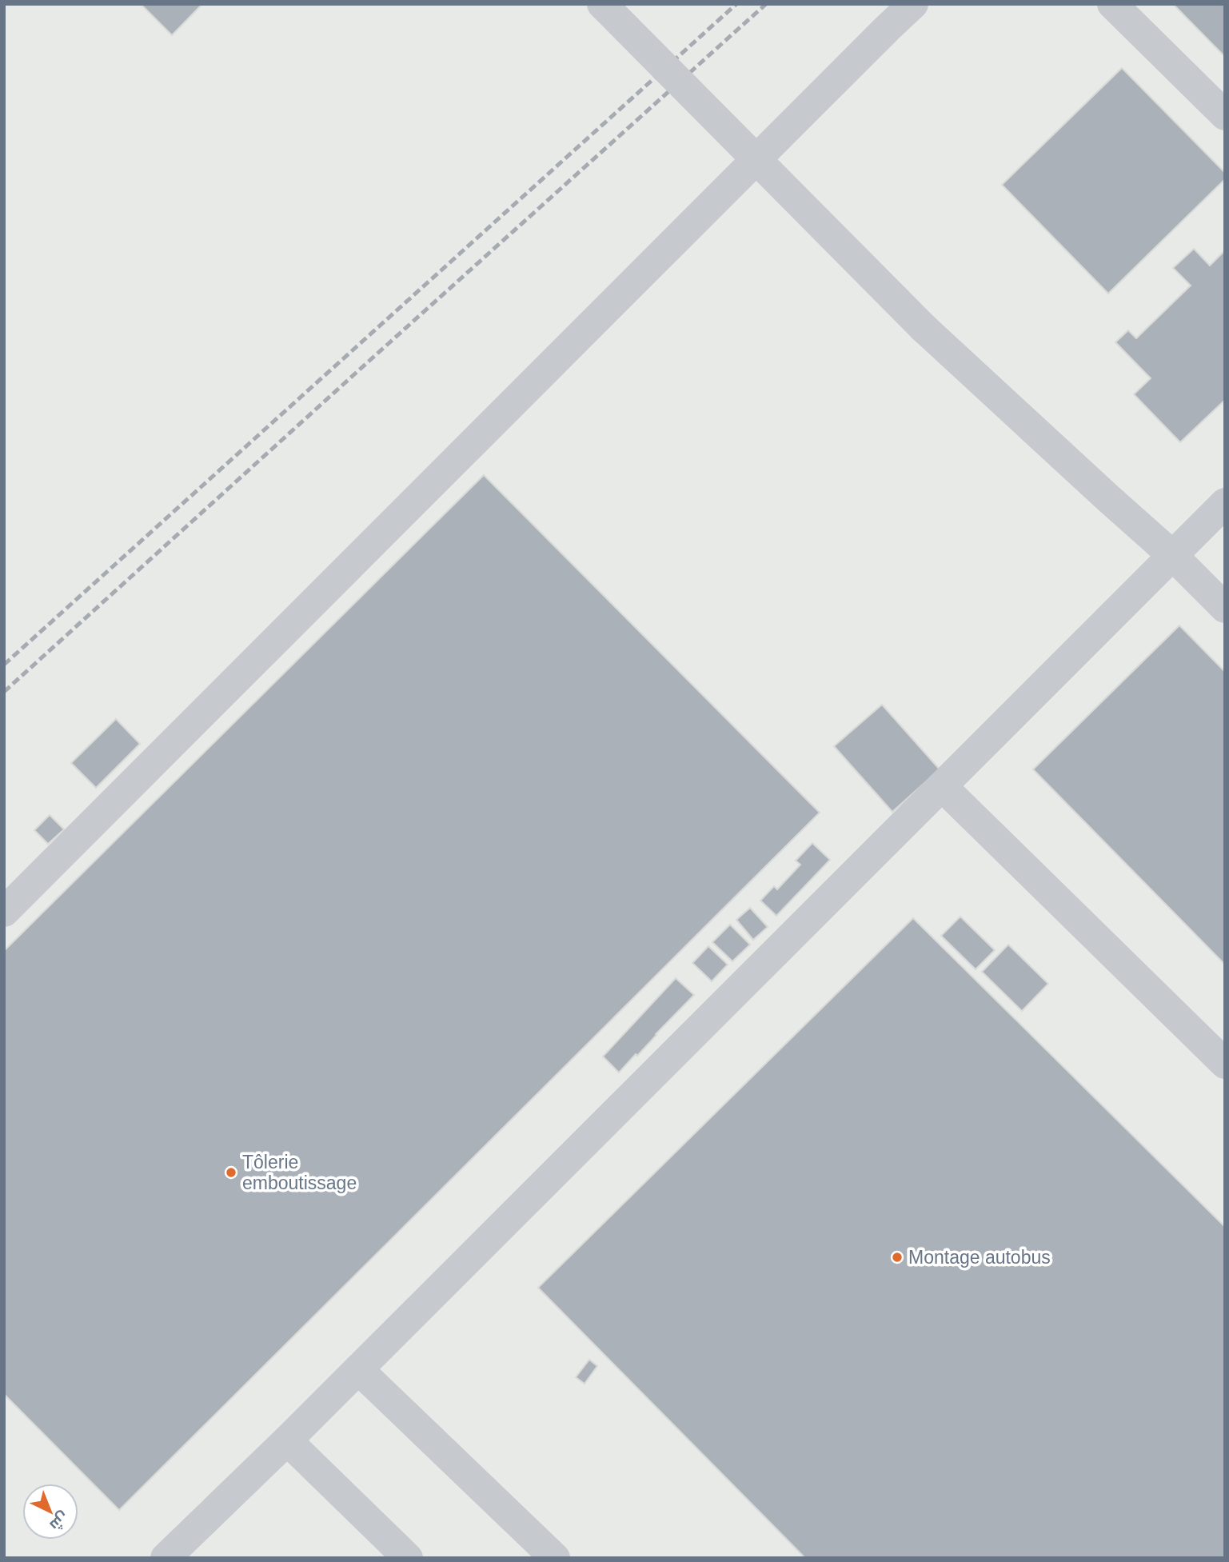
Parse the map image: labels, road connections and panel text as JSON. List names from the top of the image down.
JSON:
{
  "places": ["Tôlerie emboutissage", "Montage autobus"],
  "north": "bottom right"
}
